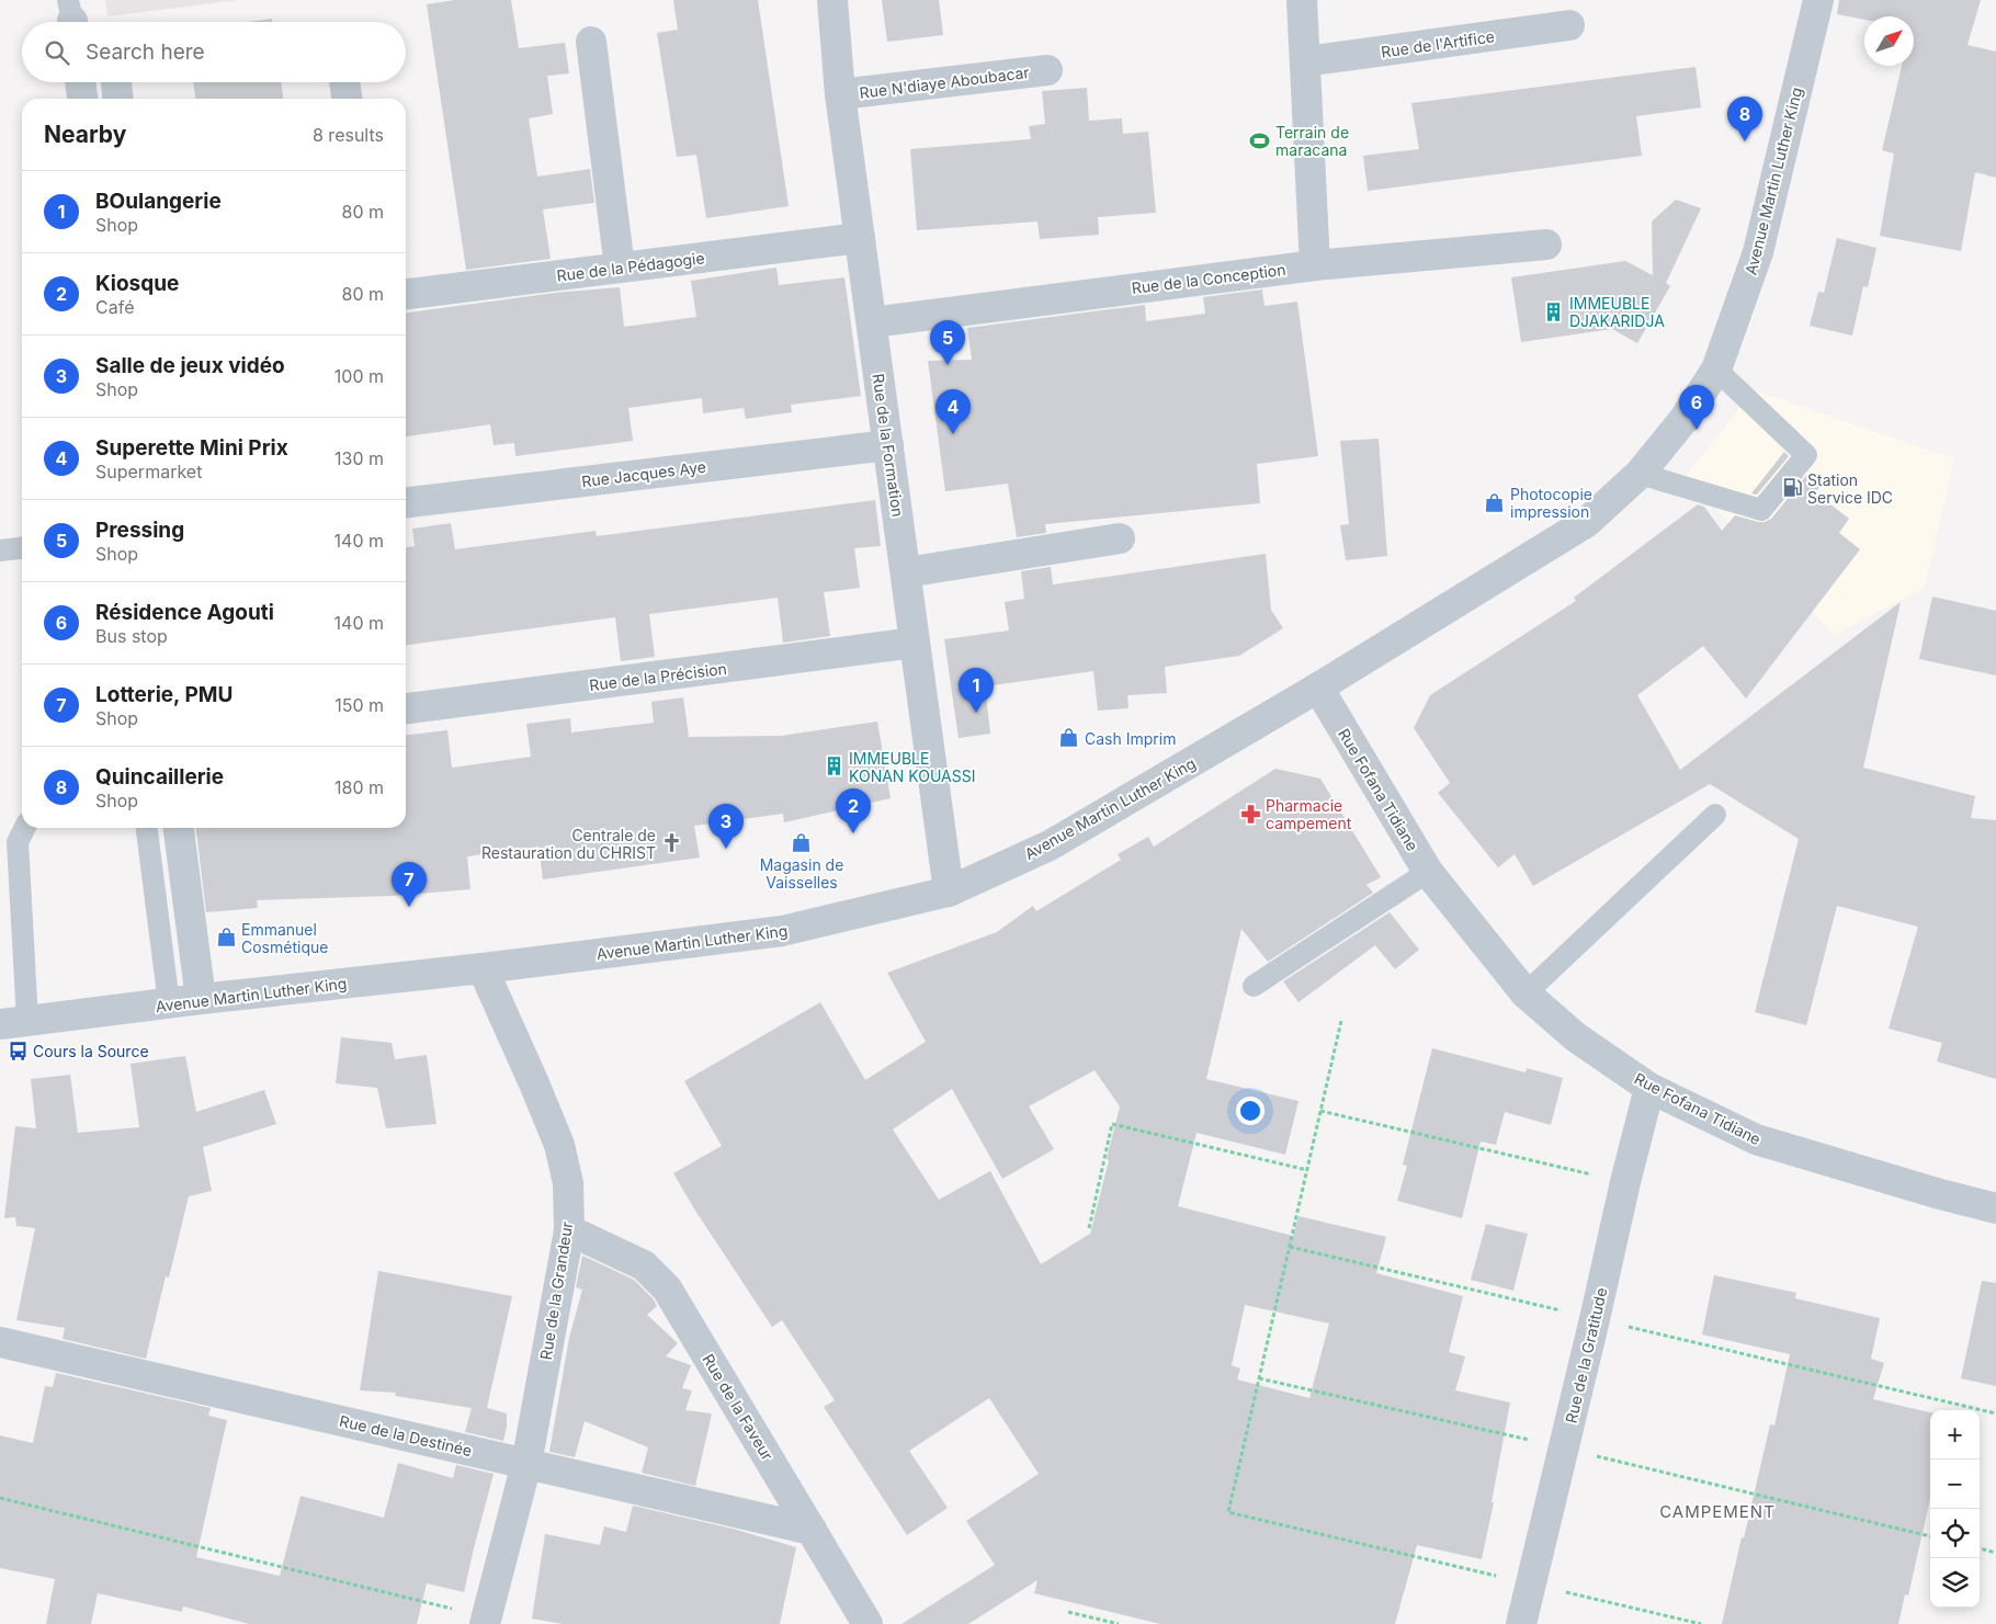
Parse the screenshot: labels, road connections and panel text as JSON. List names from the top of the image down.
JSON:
{
  "streets": {
    "street": [
      "Rue de l'Artifice",
      "Rue N'diaye Aboubacar",
      "Avenue Martin Luther King",
      "Rue de la Pédagogie",
      "Rue de la Conception",
      "Rue de la Formation",
      "Rue Jacques Aye",
      "Rue de la Précision",
      "Rue Fofana Tidiane",
      "Rue de la Grandeur",
      "Rue de la Gratitude",
      "Rue de la Faveur",
      "Rue de la Destinée"
    ]
  },
  "crossings": [
    ["Rue N'diaye Aboubacar", "Rue de la Formation"],
    ["Avenue Martin Luther King", "Rue de la Formation"],
    ["Avenue Martin Luther King", "Rue Fofana Tidiane"],
    ["Avenue Martin Luther King", "Rue de la Grandeur"],
    ["Rue de la Pédagogie", "Rue de la Formation"],
    ["Rue de la Conception", "Rue de la Formation"],
    ["Rue de la Formation", "Rue Jacques Aye"],
    ["Rue de la Formation", "Rue de la Précision"],
    ["Rue Fofana Tidiane", "Rue de la Gratitude"],
    ["Rue de la Grandeur", "Rue de la Faveur"],
    ["Rue de la Grandeur", "Rue de la Destinée"],
    ["Rue de la Faveur", "Rue de la Destinée"]
  ],
  "districts": ["CAMPEMENT"],
  "places": {
    "sports": ["Terrain de maracana"],
    "building": ["IMMEUBLE DJAKARIDJA", "IMMEUBLE KONAN KOUASSI"],
    "fuel station": ["Station Service IDC"],
    "shop": [
      "Photocopie impression",
      "Cash Imprim",
      "Magasin de Vaisselles",
      "Emmanuel Cosmétique"
    ],
    "pharmacy": ["Pharmacie campement"],
    "church": ["Centrale de Restauration du CHRIST"],
    "bus stop": ["Cours la Source"]
  },
  "north": "top right",
  "page": {
    "search": "Search here",
    "pins": [
      "8",
      "5",
      "6",
      "4",
      "1",
      "2",
      "3",
      "7"
    ],
    "heading": ["Nearby", "8 results"],
    "list": [
      {
        "mark": "1",
        "name": "BOulangerie",
        "note": "Shop",
        "value": "80 m"
      },
      {
        "mark": "2",
        "name": "Kiosque",
        "note": "Café",
        "value": "80 m"
      },
      {
        "mark": "3",
        "name": "Salle de jeux vidéo",
        "note": "Shop",
        "value": "100 m"
      },
      {
        "mark": "4",
        "name": "Superette Mini Prix",
        "note": "Supermarket",
        "value": "130 m"
      },
      {
        "mark": "5",
        "name": "Pressing",
        "note": "Shop",
        "value": "140 m"
      },
      {
        "mark": "6",
        "name": "Résidence Agouti",
        "note": "Bus stop",
        "value": "140 m"
      },
      {
        "mark": "7",
        "name": "Lotterie, PMU",
        "note": "Shop",
        "value": "150 m"
      },
      {
        "mark": "8",
        "name": "Quincaillerie",
        "note": "Shop",
        "value": "180 m"
      }
    ],
    "map_buttons": ["+", "−"]
  }
}
